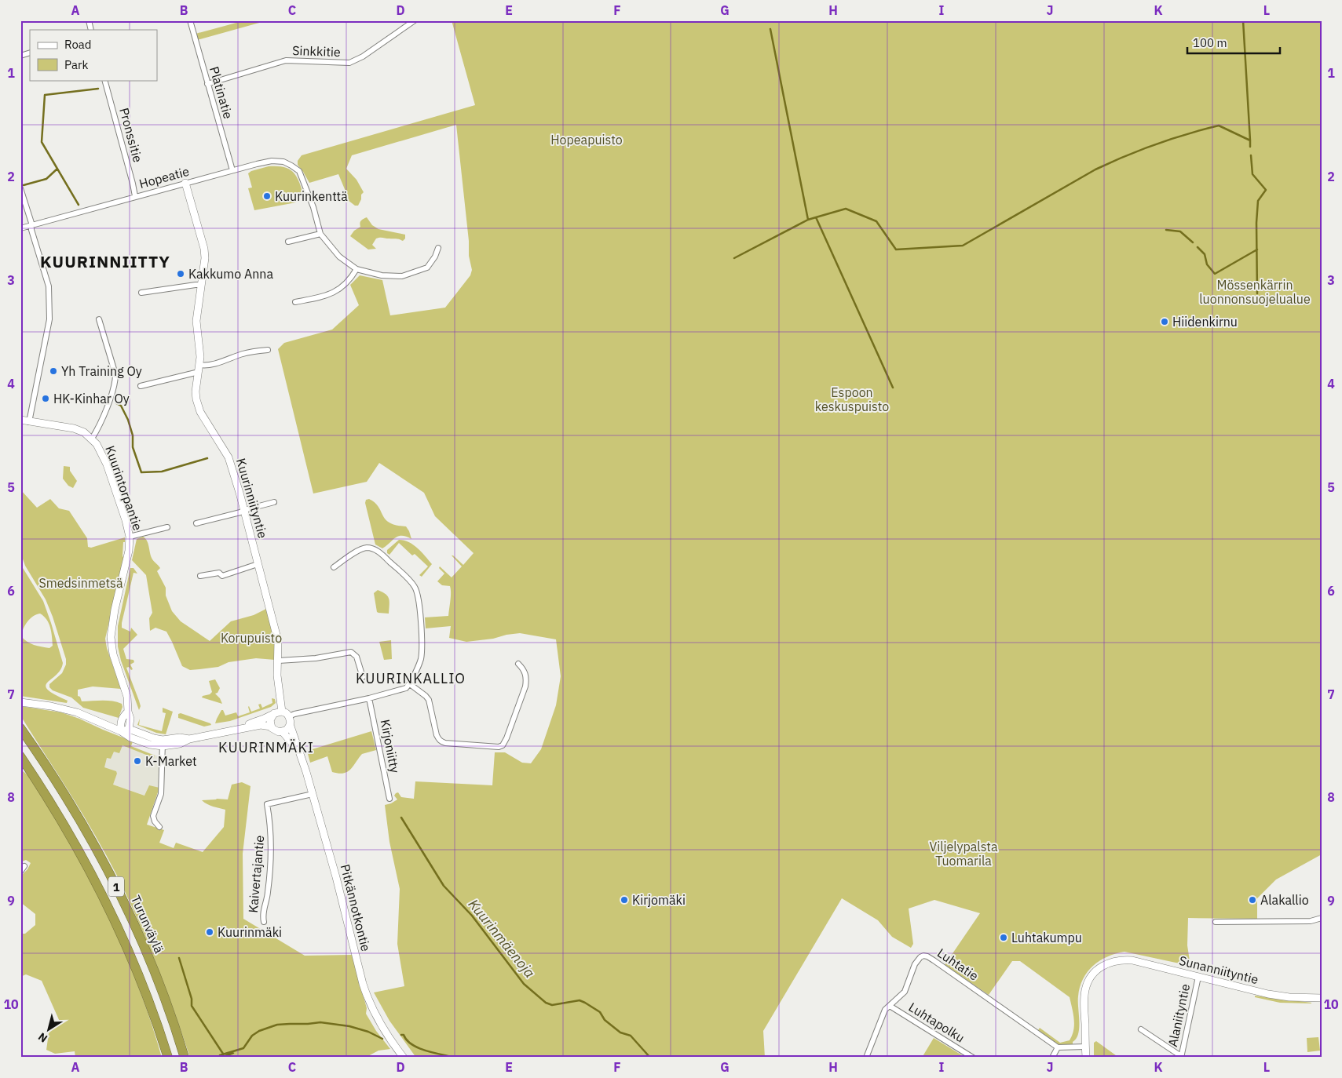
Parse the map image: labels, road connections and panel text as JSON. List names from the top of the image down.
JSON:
{
  "streets": {
    "highway": ["1", "Turunväylä"],
    "street": [
      "Sinkkitie",
      "Platinatie",
      "Pronssitie",
      "Hopeatie",
      "Kuurintorpantie",
      "Kuurinniityntie",
      "Kirjoniitty",
      "Kaivertajantie",
      "Pitkännotkontie",
      "Luhtatie",
      "Sunanniityntie",
      "Alaniityntie",
      "Luhtapolku"
    ]
  },
  "crossings": [
    ["Sinkkitie", "Platinatie"],
    ["Platinatie", "Hopeatie"],
    ["Pronssitie", "Hopeatie"],
    ["Hopeatie", "Kuurinniityntie"],
    ["Kuurinniityntie", "Pitkännotkontie"],
    ["Kaivertajantie", "Pitkännotkontie"],
    ["Luhtatie", "Luhtapolku"],
    ["Sunanniityntie", "Alaniityntie"]
  ],
  "districts": ["KUURINNIITTY", "KUURINKALLIO", "KUURINMÄKI"],
  "water": ["Kuurinmäenoja"],
  "parks": [
    "Hopeapuisto",
    "Mössenkärrin luonnonsuojelualue",
    "Espoon keskuspuisto",
    "Smedsinmetsä",
    "Korupuisto",
    "Viljelypalsta Tuomarila"
  ],
  "places": [
    "Kuurinkenttä",
    "Kakkumo Anna",
    "Hiidenkirnu",
    "Yh Training Oy",
    "HK-Kinhar Oy",
    "K-Market",
    "Kirjomäki",
    "Alakallio",
    "Kuurinmäki",
    "Luhtakumpu"
  ],
  "legend": ["Road", "Park"],
  "scale_bar": "100 m",
  "north": "bottom left",
  "grid": {
    "columns": [
      "A",
      "B",
      "C",
      "D",
      "E",
      "F",
      "G",
      "H",
      "I",
      "J",
      "K",
      "L"
    ],
    "rows": [
      "1",
      "2",
      "3",
      "4",
      "5",
      "6",
      "7",
      "8",
      "9",
      "10"
    ]
  }
}
